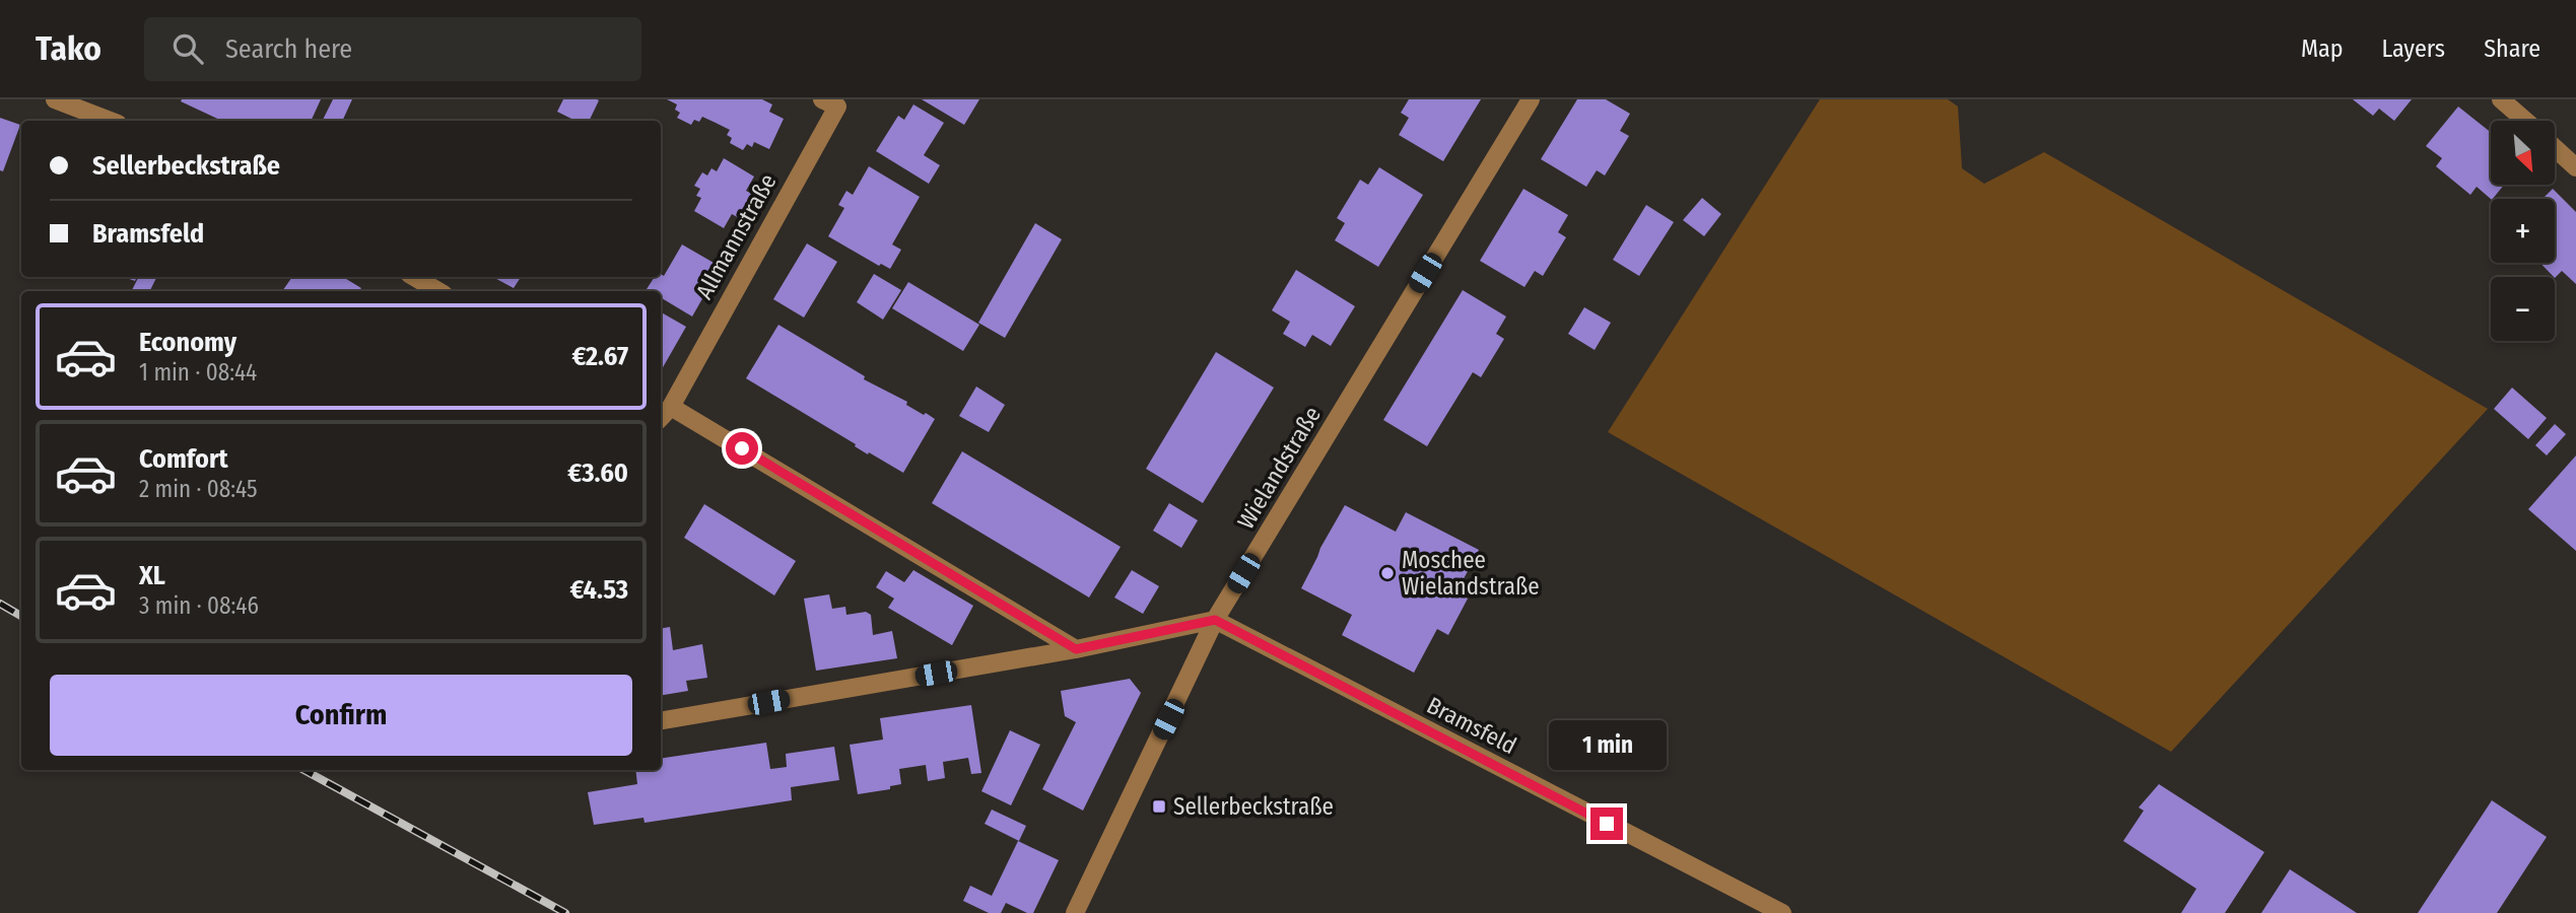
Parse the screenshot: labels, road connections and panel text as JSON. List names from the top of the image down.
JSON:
{
  "streets": {
    "street": ["Allmannstraße", "Wielandstraße", "Bramsfeld"]
  },
  "crossings": [
    ["Wielandstraße", "Bramsfeld"]
  ],
  "places": {
    "other": ["Moschee Wielandstraße"],
    "transit": ["Sellerbeckstraße"]
  },
  "north": "bottom right",
  "page": {
    "header": "Tako",
    "search": "Search here",
    "nav": ["Map", "Layers", "Share"],
    "map_buttons": ["+", "−"],
    "banner": ["Sellerbeckstraße", "Bramsfeld"],
    "list": [
      {
        "name": "Economy",
        "note": "1 min · 08:44",
        "value": "€2.67"
      },
      {
        "name": "Comfort",
        "note": "2 min · 08:45",
        "value": "€3.60"
      },
      {
        "name": "XL",
        "note": "3 min · 08:46",
        "value": "€4.53"
      }
    ],
    "buttons": "Confirm",
    "bubble": "1 min"
  }
}
